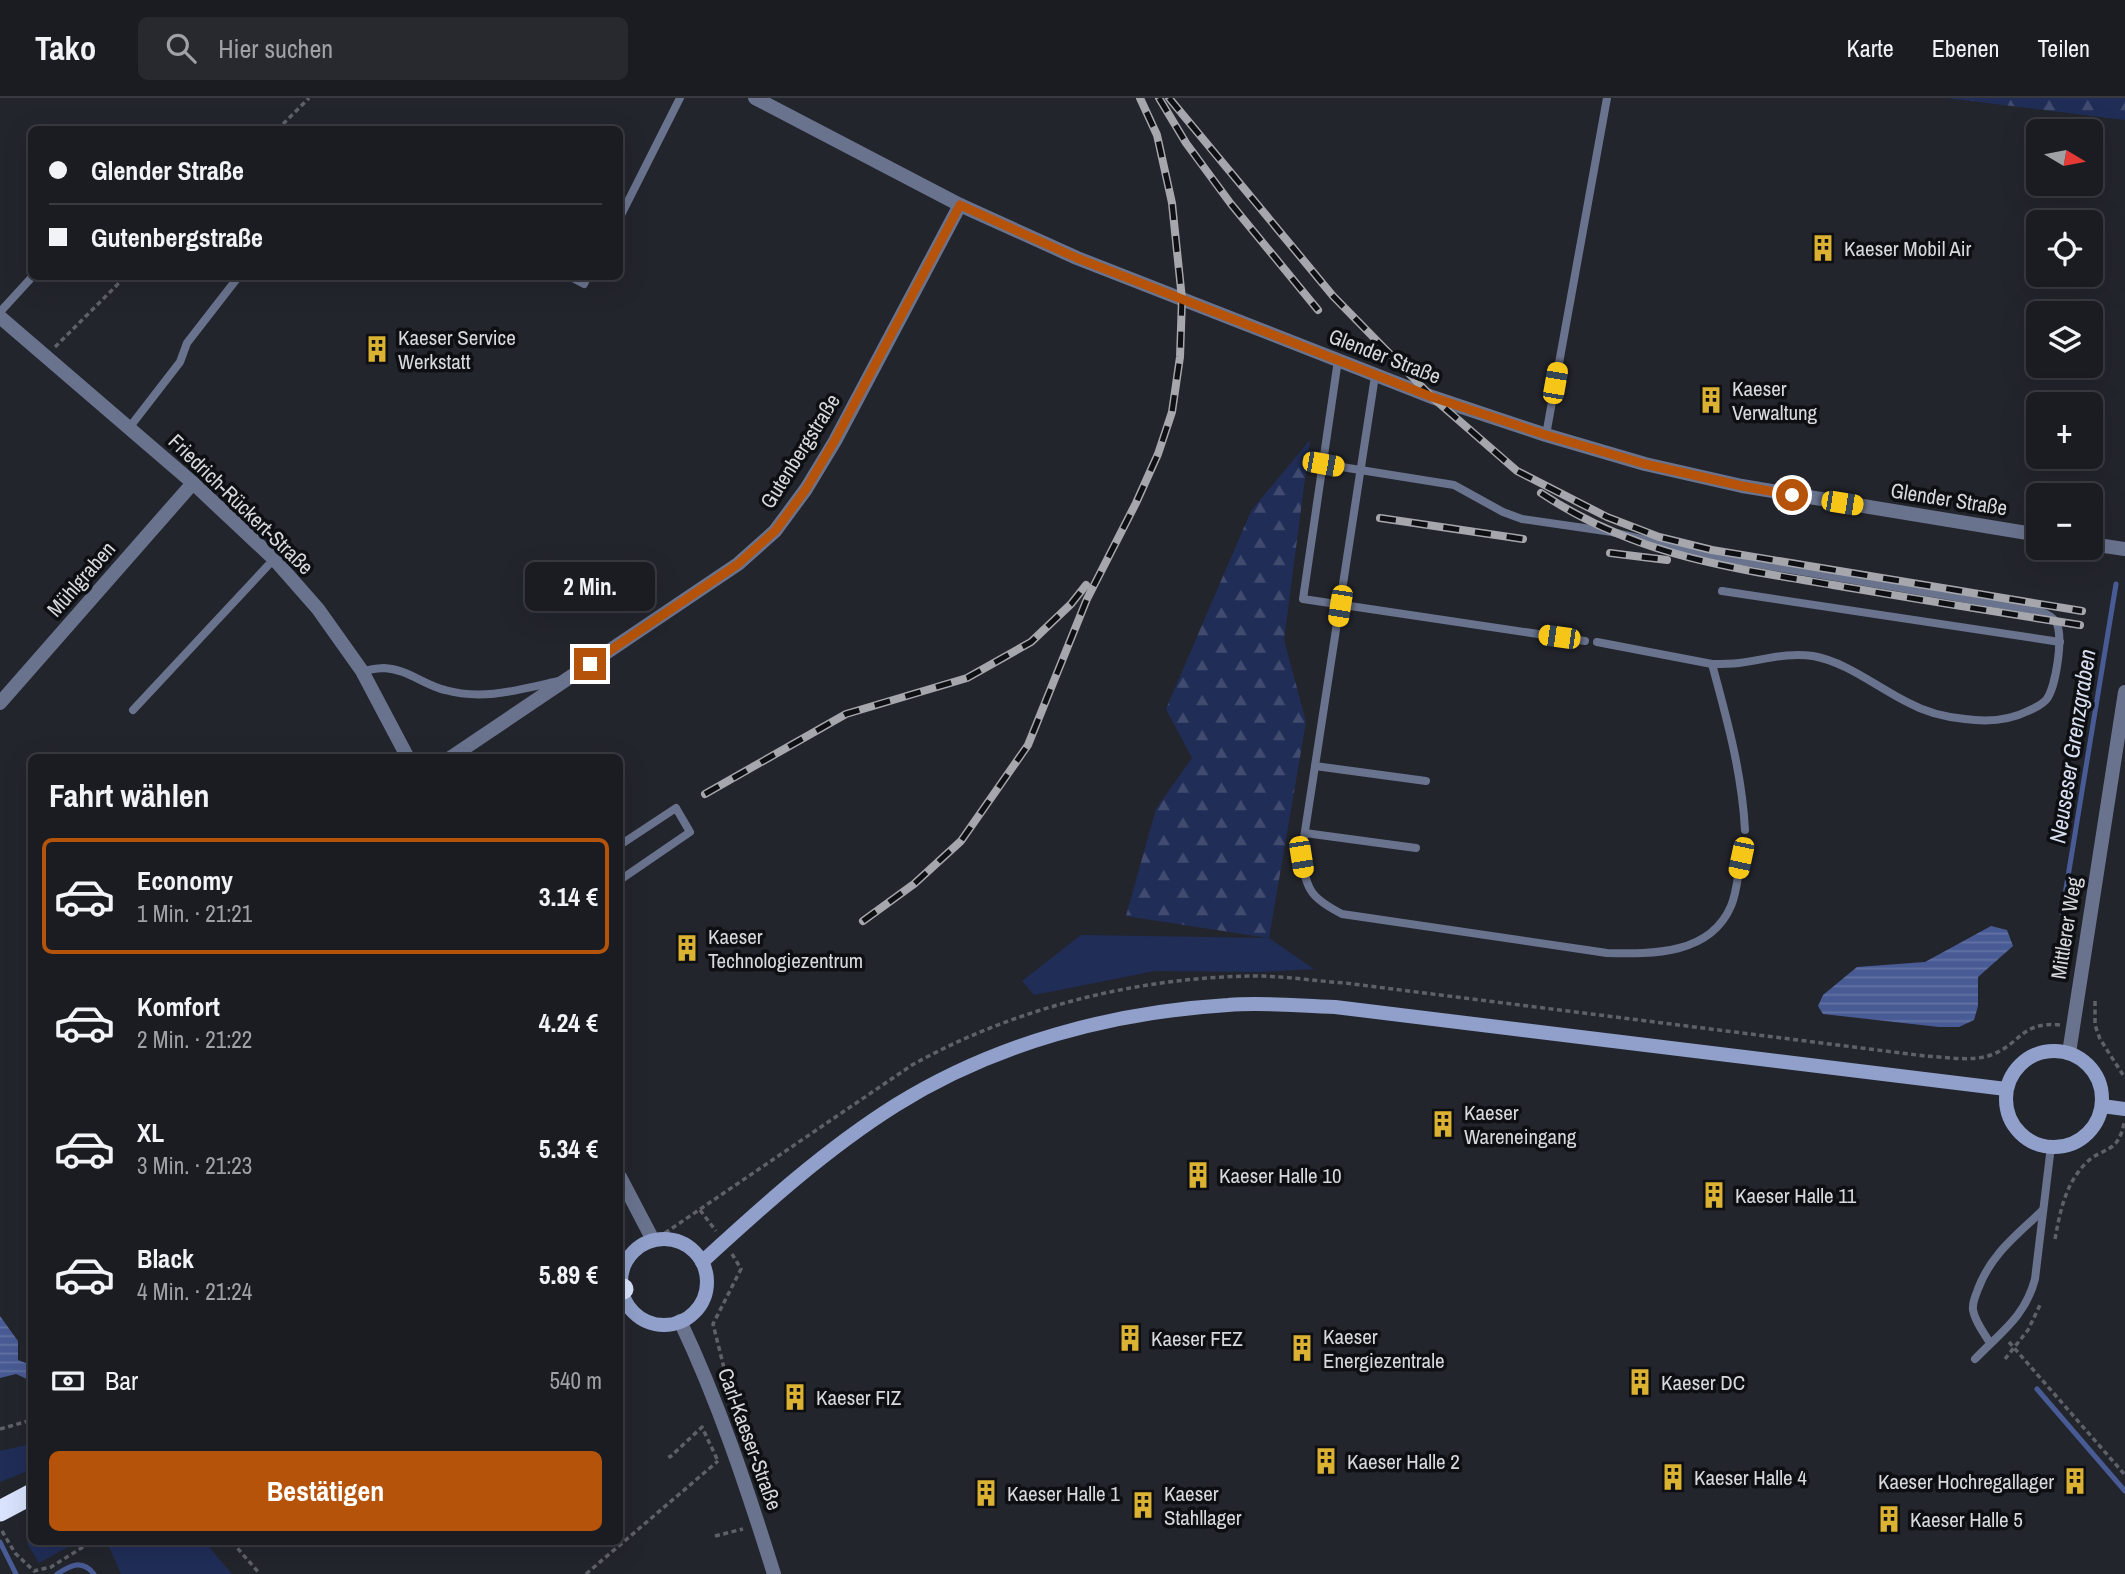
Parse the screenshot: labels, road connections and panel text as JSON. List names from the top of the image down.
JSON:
{
  "streets": {
    "street": [
      "Glender Straße",
      "Gutenbergstraße",
      "Friedrich-Rückert-Straße",
      "Mühlgraben",
      "Mittlerer Weg",
      "Carl-Kaeser-Straße"
    ]
  },
  "crossings": [
    ["Glender Straße", "Gutenbergstraße"],
    ["Gutenbergstraße", "Friedrich-Rückert-Straße"],
    ["Friedrich-Rückert-Straße", "Mühlgraben"]
  ],
  "water": ["Neuseser Grenzgraben"],
  "places": {
    "building": [
      "Kaeser Mobil Air",
      "Kaeser Service Werkstatt",
      "Kaeser Verwaltung",
      "Kaeser Technologiezentrum",
      "Kaeser Wareneingang",
      "Kaeser Halle 10",
      "Kaeser Halle 11",
      "Kaeser FEZ",
      "Kaeser Energiezentrale",
      "Kaeser DC",
      "Kaeser FIZ",
      "Kaeser Halle 2",
      "Kaeser Halle 4",
      "Kaeser Hochregallager",
      "Kaeser Halle 1",
      "Kaeser Stahllager",
      "Kaeser Halle 5"
    ]
  },
  "north": "right",
  "page": {
    "header": "Tako",
    "search": "Hier suchen",
    "nav": ["Karte", "Ebenen", "Teilen"],
    "map_buttons": ["+", "−"],
    "banner": ["Glender Straße", "Gutenbergstraße"],
    "bubble": "2 Min.",
    "heading": "Fahrt wählen",
    "list": [
      {
        "name": "Economy",
        "note": "1 Min. · 21:21",
        "value": "3.14 €"
      },
      {
        "name": "Komfort",
        "note": "2 Min. · 21:22",
        "value": "4.24 €"
      },
      {
        "name": "XL",
        "note": "3 Min. · 21:23",
        "value": "5.34 €"
      },
      {
        "name": "Black",
        "note": "4 Min. · 21:24",
        "value": "5.89 €"
      }
    ],
    "pay": ["Bar", "540 m"],
    "buttons": "Bestätigen"
  }
}
